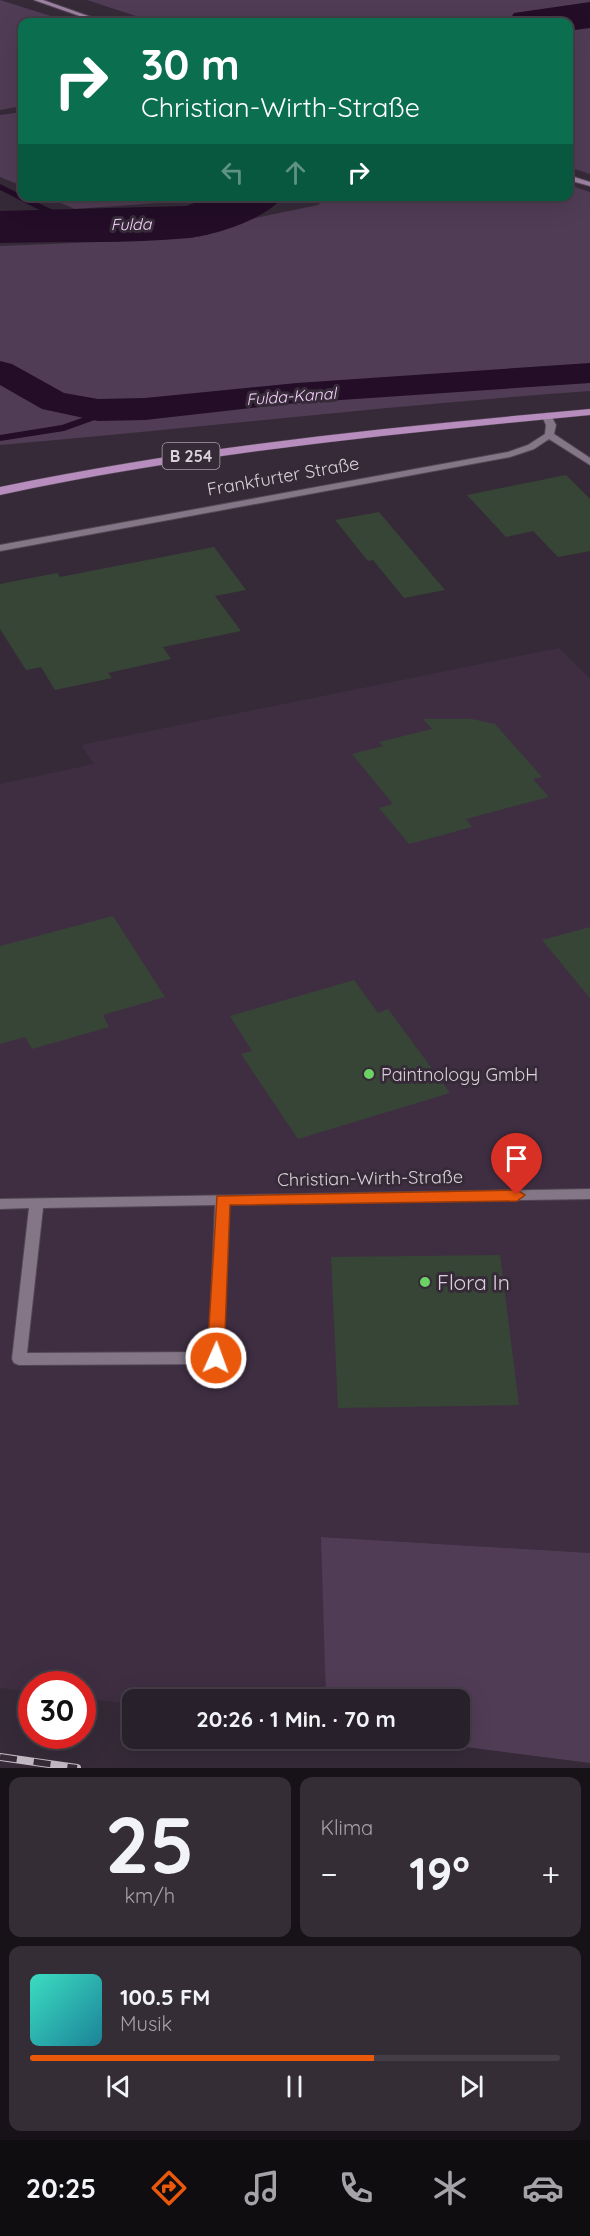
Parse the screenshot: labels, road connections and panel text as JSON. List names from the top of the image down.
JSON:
{
  "streets": {
    "main road": ["B 254", "Frankfurter Straße"],
    "street": ["Christian-Wirth-Straße"]
  },
  "water": ["Fulda", "Fulda-Kanal"],
  "places": ["Paintnology GmbH", "Flora In"],
  "page": {
    "turn": ["30 m", "Christian-Wirth-Straße"],
    "limit": "30",
    "trip": "20:26 · 1 Min. · 70 m",
    "tile": [
      ["25", "km/h"],
      "Klima"
    ],
    "heat": ["−", "19°", "+"],
    "song": ["100.5 FM", "Musik"],
    "tabs": "20:25"
  }
}
